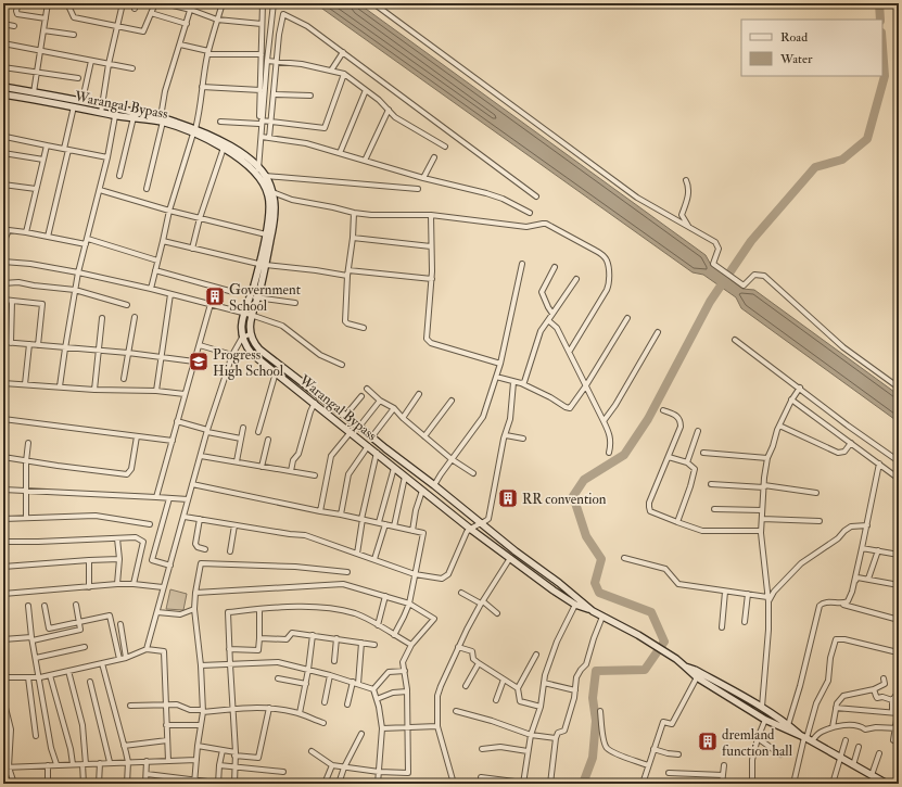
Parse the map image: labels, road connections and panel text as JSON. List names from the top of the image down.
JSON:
{
  "streets": {
    "main road": ["Warangal Bypass"]
  },
  "places": {
    "building": ["Government School", "RR convention", "dremland function hall"],
    "school or university": ["Progress High School"]
  },
  "legend": ["Road", "Water"]
}
